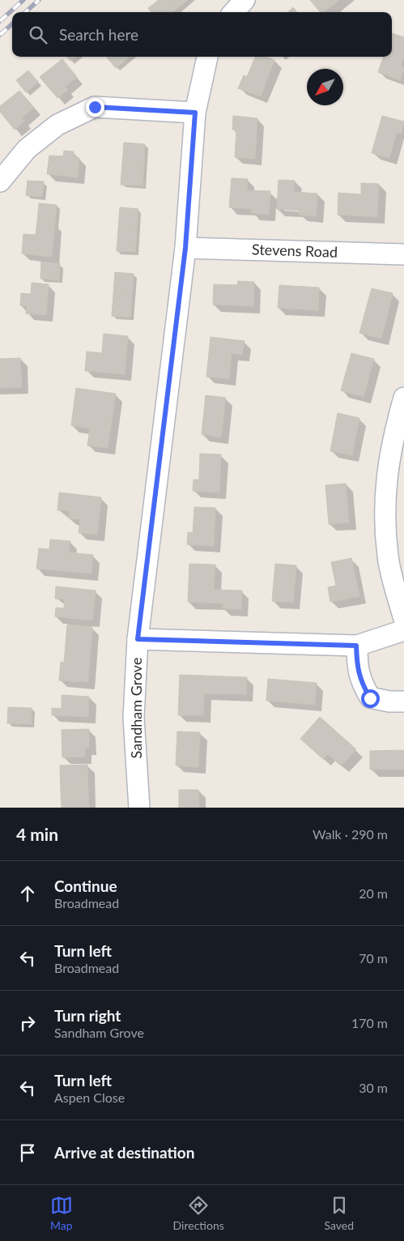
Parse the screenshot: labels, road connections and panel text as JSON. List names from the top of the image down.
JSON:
{
  "streets": {
    "street": ["Stevens Road", "Sandham Grove"]
  },
  "crossings": [
    ["Stevens Road", "Sandham Grove"]
  ],
  "north": "bottom left",
  "page": {
    "search": "Search here",
    "heading": ["4 min", "Walk · 290 m"],
    "list": [
      ["Continue", "Broadmead", "20 m"],
      ["Turn left", "Broadmead", "70 m"],
      ["Turn right", "Sandham Grove", "170 m"],
      ["Turn left", "Aspen Close", "30 m"],
      "Arrive at destination"
    ],
    "nav": ["Map", "Directions", "Saved"]
  }
}
